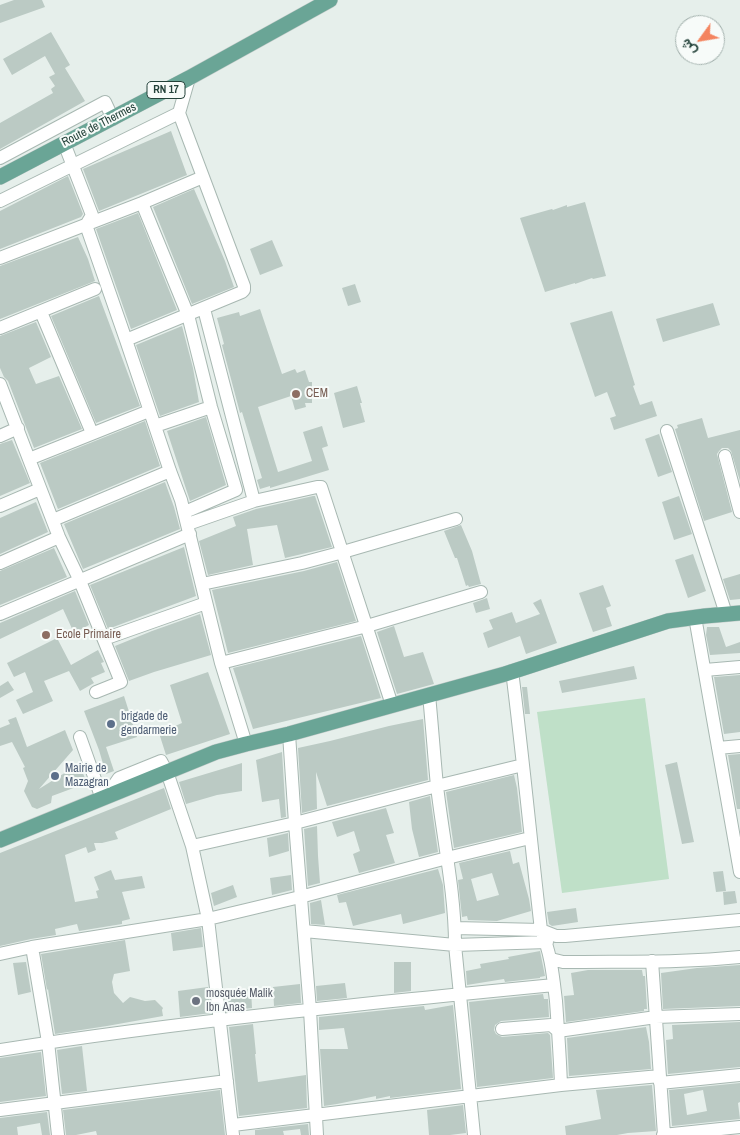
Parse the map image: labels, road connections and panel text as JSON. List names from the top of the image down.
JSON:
{
  "streets": {
    "main road": ["RN 17", "Route de Thermes"]
  },
  "places": [
    "CEM",
    "Ecole Primaire",
    "brigade de gendarmerie",
    "Mairie de Mazagran",
    "mosquée Malik Ibn Anas"
  ],
  "north": "bottom left"
}
